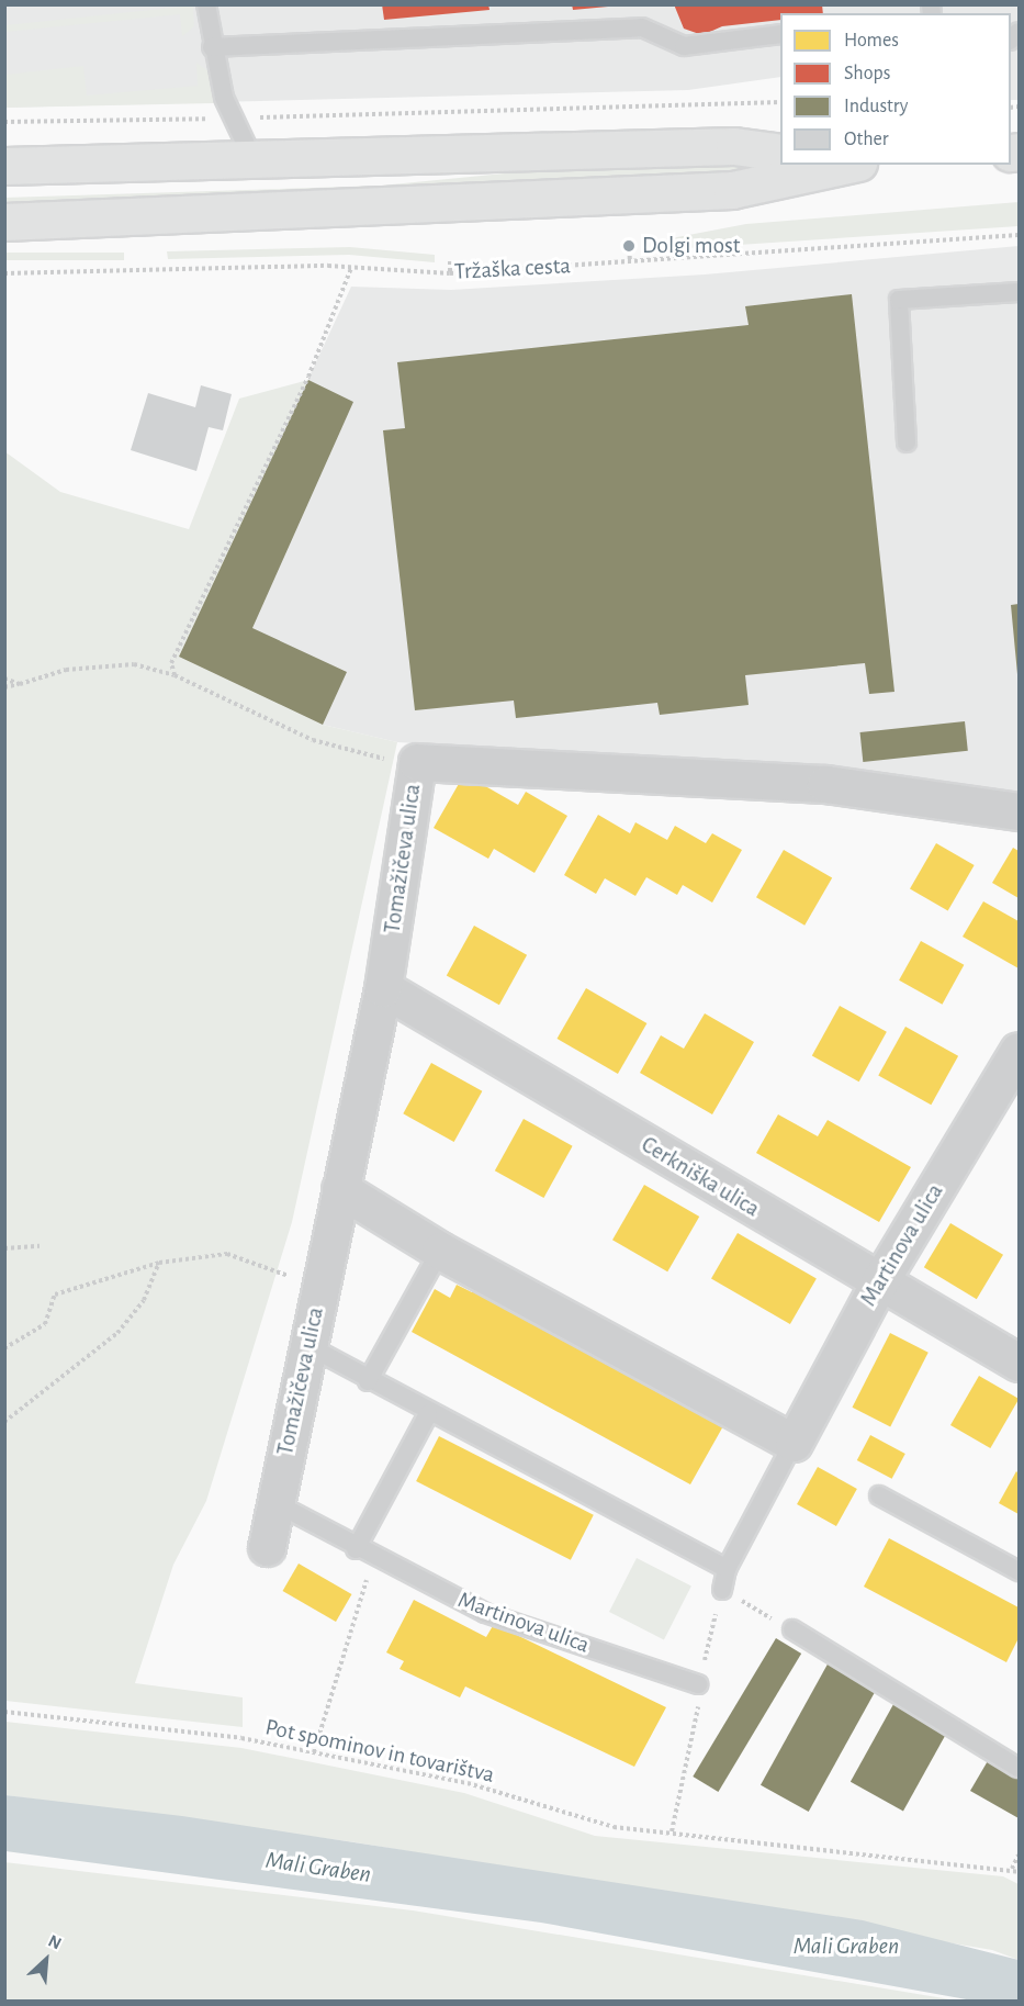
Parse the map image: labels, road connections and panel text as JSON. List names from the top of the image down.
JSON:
{
  "streets": {
    "street": ["Tomažičeva ulica", "Cerkniška ulica", "Martinova ulica"],
    "path": ["Tržaška cesta", "Pot spominov in tovarištva"]
  },
  "crossings": [
    ["Tomažičeva ulica", "Cerkniška ulica"],
    ["Tomažičeva ulica", "Martinova ulica"],
    ["Cerkniška ulica", "Martinova ulica"]
  ],
  "water": ["Mali Graben"],
  "places": ["Dolgi most"],
  "legend": [
    "Homes",
    "Shops",
    "Industry",
    "Other"
  ],
  "north": "top right"
}
